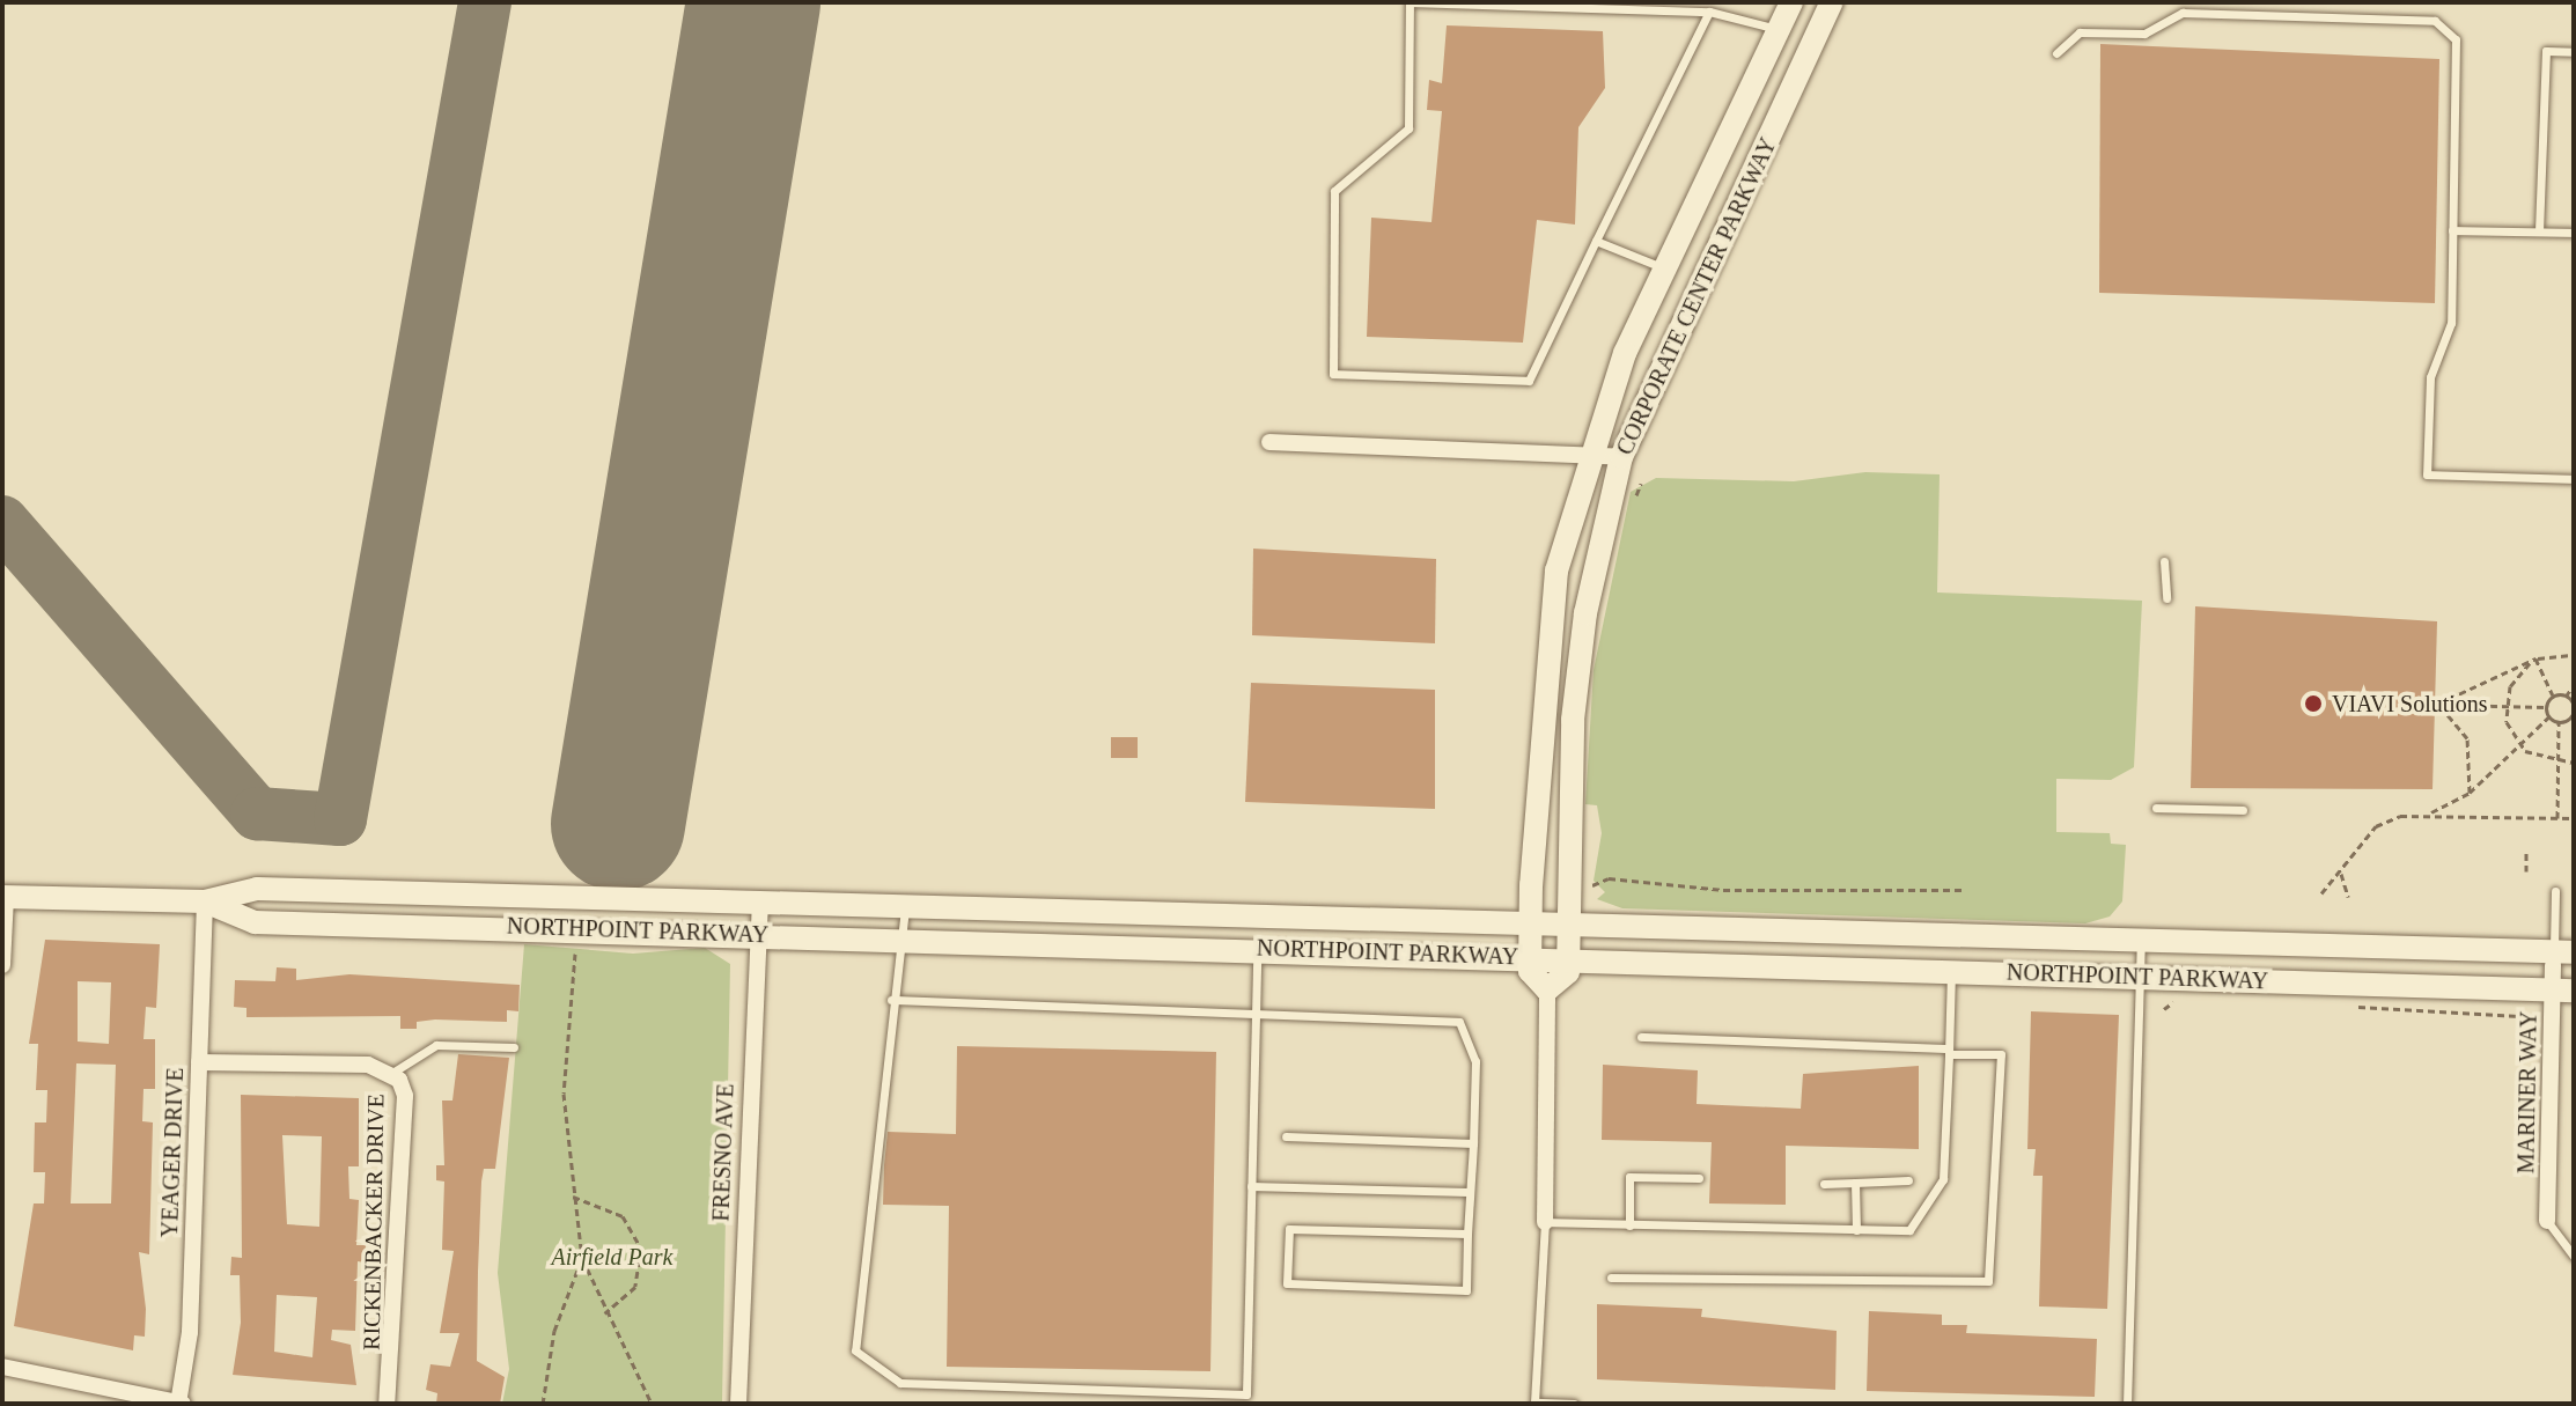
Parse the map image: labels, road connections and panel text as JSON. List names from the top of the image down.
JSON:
{
  "streets": {
    "street": [
      "CORPORATE CENTER PARKWAY",
      "NORTHPOINT PARKWAY",
      "MARINER WAY",
      "YEAGER DRIVE",
      "FRESNO AVE",
      "RICKENBACKER DRIVE"
    ]
  },
  "crossings": [
    ["CORPORATE CENTER PARKWAY", "NORTHPOINT PARKWAY"],
    ["NORTHPOINT PARKWAY", "MARINER WAY"],
    ["NORTHPOINT PARKWAY", "YEAGER DRIVE"],
    ["NORTHPOINT PARKWAY", "FRESNO AVE"],
    ["YEAGER DRIVE", "RICKENBACKER DRIVE"]
  ],
  "parks": ["Airfield Park"],
  "places": ["VIAVI Solutions"]
}
